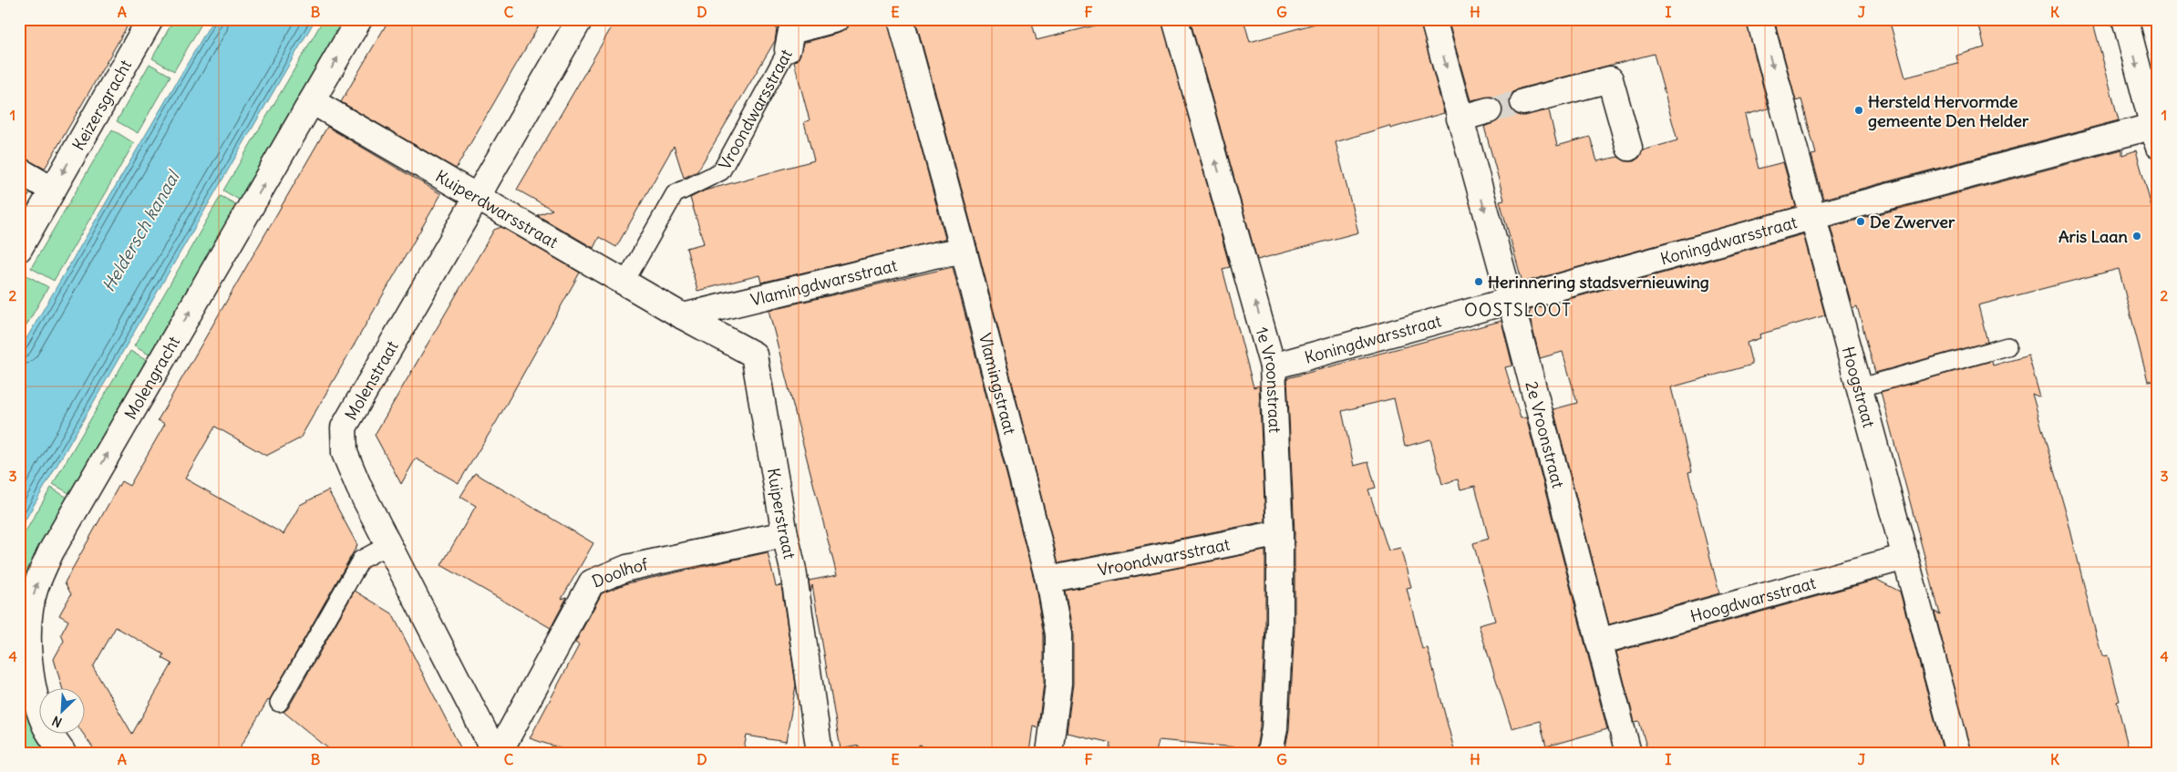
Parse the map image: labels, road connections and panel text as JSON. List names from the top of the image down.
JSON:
{
  "streets": {
    "street": [
      "Keizersgracht",
      "Vroondwarsstraat",
      "Kuiperdwarsstraat",
      "Koningdwarsstraat",
      "Vlamingdwarsstraat",
      "Molengracht",
      "Molenstraat",
      "1e Vroonstraat",
      "Vlamingstraat",
      "Hoogstraat",
      "2e Vroonstraat",
      "Kuiperstraat",
      "Doolhof",
      "Hoogdwarsstraat"
    ]
  },
  "crossings": [
    ["Vroondwarsstraat", "Kuiperdwarsstraat"],
    ["Vroondwarsstraat", "1e Vroonstraat"],
    ["Vroondwarsstraat", "Vlamingstraat"],
    ["Kuiperdwarsstraat", "Vlamingdwarsstraat"],
    ["Kuiperdwarsstraat", "Molengracht"],
    ["Kuiperdwarsstraat", "Molenstraat"],
    ["Kuiperdwarsstraat", "Kuiperstraat"],
    ["Koningdwarsstraat", "1e Vroonstraat"],
    ["Koningdwarsstraat", "Hoogstraat"],
    ["Koningdwarsstraat", "2e Vroonstraat"],
    ["Vlamingdwarsstraat", "Vlamingstraat"],
    ["Vlamingdwarsstraat", "Kuiperstraat"],
    ["Hoogstraat", "Hoogdwarsstraat"],
    ["2e Vroonstraat", "Hoogdwarsstraat"],
    ["Kuiperstraat", "Doolhof"]
  ],
  "one_way": [
    "Keizersgracht",
    "Molengracht",
    "1e Vroonstraat",
    "2e Vroonstraat"
  ],
  "districts": ["OOSTSLOOT"],
  "water": ["Heldersch kanaal"],
  "places": [
    "Hersteld Hervormde gemeente Den Helder",
    "De Zwerver",
    "Aris Laan",
    "Herinnering stadsvernieuwing"
  ],
  "north": "bottom left",
  "grid": {
    "columns": [
      "A",
      "B",
      "C",
      "D",
      "E",
      "F",
      "G",
      "H",
      "I",
      "J",
      "K"
    ],
    "rows": [
      "1",
      "2",
      "3",
      "4"
    ]
  }
}
